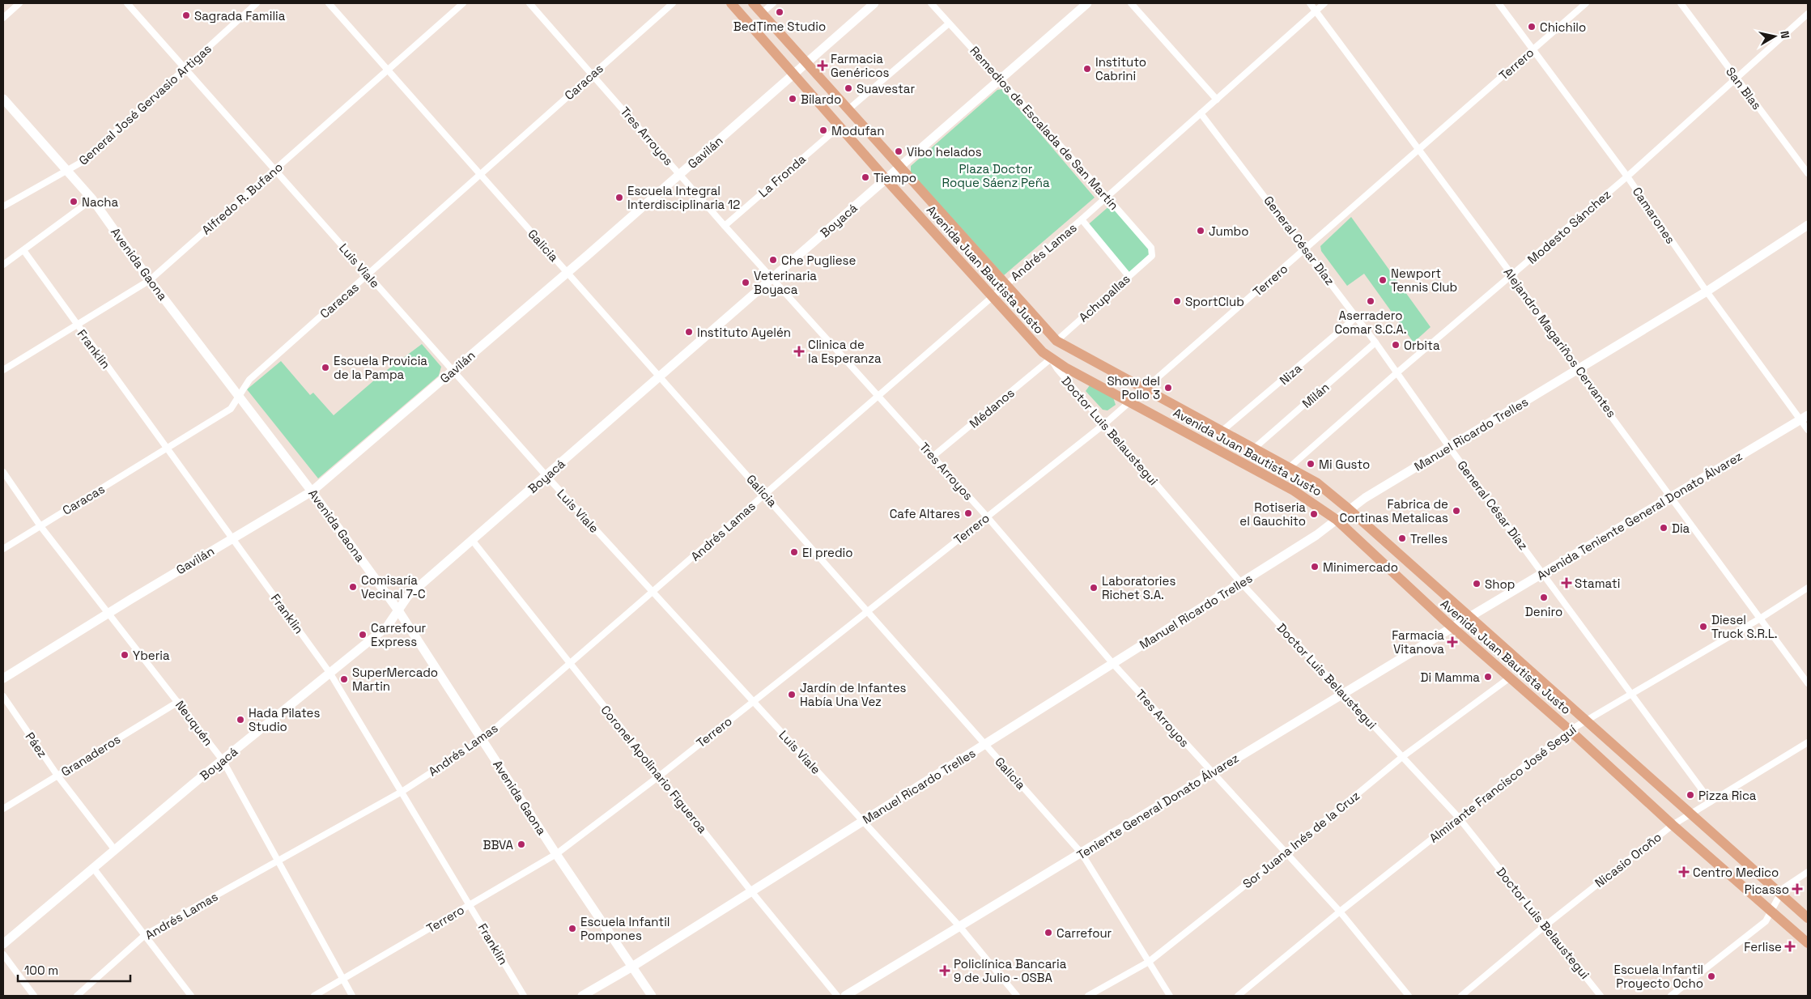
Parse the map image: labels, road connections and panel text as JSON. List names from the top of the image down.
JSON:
{
  "streets": {
    "main road": ["Avenida Juan Bautista Justo"],
    "street": [
      "Terrero",
      "Caracas",
      "San Blas",
      "General José Gervasio Artigas",
      "Remedios de Escalada de San Martín",
      "Tres Arroyos",
      "Gavilán",
      "La Fronda",
      "Alfredo R. Bufano",
      "Camarones",
      "Boyacá",
      "Modesto Sánchez",
      "General César Díaz",
      "Galicia",
      "Andrés Lamas",
      "Avenida Gaona",
      "Luis Viale",
      "Achupallas",
      "Alejandro Magariños Cervantes",
      "Franklin",
      "Niza",
      "Milán",
      "Médanos",
      "Doctor Luis Belaustegui",
      "Manuel Ricardo Trelles",
      "Avenida Teniente General Donato Álvarez",
      "Neuquén",
      "Páez",
      "Granaderos",
      "Coronel Apolinario Figueroa",
      "Almirante Francisco José Seguí",
      "Teniente General Donato Álvarez",
      "Sor Juana Inés de la Cruz",
      "Nicasio Oroño"
    ]
  },
  "crossings": [
    ["Terrero", "Tres Arroyos"],
    ["Terrero", "Camarones"],
    ["Terrero", "General César Díaz"],
    ["Terrero", "Galicia"],
    ["Terrero", "Avenida Gaona"],
    ["Terrero", "Luis Viale"],
    ["Terrero", "Avenida Juan Bautista Justo"],
    ["Terrero", "Alejandro Magariños Cervantes"],
    ["Terrero", "Franklin"],
    ["Terrero", "Doctor Luis Belaustegui"],
    ["Terrero", "Neuquén"],
    ["Terrero", "Coronel Apolinario Figueroa"],
    ["Caracas", "Tres Arroyos"],
    ["Caracas", "Galicia"],
    ["Caracas", "Avenida Gaona"],
    ["Caracas", "Luis Viale"],
    ["Caracas", "Franklin"],
    ["Caracas", "Neuquén"],
    ["San Blas", "Modesto Sánchez"],
    ["General José Gervasio Artigas", "Avenida Gaona"],
    ["General José Gervasio Artigas", "Luis Viale"],
    ["Remedios de Escalada de San Martín", "Boyacá"],
    ["Remedios de Escalada de San Martín", "Andrés Lamas"],
    ["Remedios de Escalada de San Martín", "Achupallas"],
    ["Tres Arroyos", "Gavilán"],
    ["Tres Arroyos", "La Fronda"],
    ["Tres Arroyos", "Boyacá"],
    ["Tres Arroyos", "Andrés Lamas"],
    ["Tres Arroyos", "Médanos"],
    ["Tres Arroyos", "Manuel Ricardo Trelles"],
    ["Tres Arroyos", "Almirante Francisco José Seguí"],
    ["Tres Arroyos", "Teniente General Donato Álvarez"],
    ["Tres Arroyos", "Sor Juana Inés de la Cruz"],
    ["Gavilán", "Galicia"],
    ["Gavilán", "Avenida Gaona"],
    ["Gavilán", "Luis Viale"],
    ["Gavilán", "Avenida Juan Bautista Justo"],
    ["Gavilán", "Franklin"],
    ["Gavilán", "Neuquén"],
    ["La Fronda", "Avenida Juan Bautista Justo"],
    ["Alfredo R. Bufano", "Galicia"],
    ["Alfredo R. Bufano", "Avenida Gaona"],
    ["Alfredo R. Bufano", "Luis Viale"],
    ["Alfredo R. Bufano", "Franklin"],
    ["Camarones", "Modesto Sánchez"],
    ["Camarones", "Manuel Ricardo Trelles"],
    ["Camarones", "Avenida Teniente General Donato Álvarez"],
    ["Boyacá", "Galicia"],
    ["Boyacá", "Avenida Gaona"],
    ["Boyacá", "Luis Viale"],
    ["Boyacá", "Avenida Juan Bautista Justo"],
    ["Boyacá", "Franklin"],
    ["Boyacá", "Neuquén"],
    ["Boyacá", "Páez"],
    ["Boyacá", "Coronel Apolinario Figueroa"],
    ["Modesto Sánchez", "General César Díaz"],
    ["Modesto Sánchez", "Avenida Juan Bautista Justo"],
    ["Modesto Sánchez", "Alejandro Magariños Cervantes"],
    ["General César Díaz", "Andrés Lamas"],
    ["General César Díaz", "Niza"],
    ["General César Díaz", "Milán"],
    ["General César Díaz", "Manuel Ricardo Trelles"],
    ["General César Díaz", "Avenida Teniente General Donato Álvarez"],
    ["General César Díaz", "Almirante Francisco José Seguí"],
    ["General César Díaz", "Nicasio Oroño"],
    ["Galicia", "Andrés Lamas"],
    ["Galicia", "Manuel Ricardo Trelles"],
    ["Galicia", "Teniente General Donato Álvarez"],
    ["Galicia", "Sor Juana Inés de la Cruz"],
    ["Andrés Lamas", "Avenida Gaona"],
    ["Andrés Lamas", "Luis Viale"],
    ["Andrés Lamas", "Avenida Juan Bautista Justo"],
    ["Andrés Lamas", "Alejandro Magariños Cervantes"],
    ["Andrés Lamas", "Franklin"],
    ["Andrés Lamas", "Neuquén"],
    ["Andrés Lamas", "Coronel Apolinario Figueroa"],
    ["Avenida Gaona", "Manuel Ricardo Trelles"],
    ["Luis Viale", "Manuel Ricardo Trelles"],
    ["Luis Viale", "Teniente General Donato Álvarez"],
    ["Avenida Juan Bautista Justo", "Achupallas"],
    ["Avenida Juan Bautista Justo", "Niza"],
    ["Avenida Juan Bautista Justo", "Milán"],
    ["Avenida Juan Bautista Justo", "Médanos"],
    ["Avenida Juan Bautista Justo", "Doctor Luis Belaustegui"],
    ["Avenida Juan Bautista Justo", "Manuel Ricardo Trelles"],
    ["Avenida Juan Bautista Justo", "Avenida Teniente General Donato Álvarez"],
    ["Avenida Juan Bautista Justo", "Almirante Francisco José Seguí"],
    ["Avenida Juan Bautista Justo", "Teniente General Donato Álvarez"],
    ["Avenida Juan Bautista Justo", "Sor Juana Inés de la Cruz"],
    ["Avenida Juan Bautista Justo", "Nicasio Oroño"],
    ["Alejandro Magariños Cervantes", "Manuel Ricardo Trelles"],
    ["Alejandro Magariños Cervantes", "Avenida Teniente General Donato Álvarez"],
    ["Alejandro Magariños Cervantes", "Almirante Francisco José Seguí"],
    ["Médanos", "Doctor Luis Belaustegui"],
    ["Doctor Luis Belaustegui", "Manuel Ricardo Trelles"],
    ["Doctor Luis Belaustegui", "Almirante Francisco José Seguí"],
    ["Doctor Luis Belaustegui", "Teniente General Donato Álvarez"],
    ["Doctor Luis Belaustegui", "Sor Juana Inés de la Cruz"],
    ["Doctor Luis Belaustegui", "Nicasio Oroño"],
    ["Manuel Ricardo Trelles", "Coronel Apolinario Figueroa"],
    ["Avenida Teniente General Donato Álvarez", "Teniente General Donato Álvarez"],
    ["Neuquén", "Granaderos"],
    ["Páez", "Granaderos"]
  ],
  "parks": ["Plaza Doctor Roque Sáenz Peña"],
  "places": {
    "other": [
      "BedTime Studio",
      "Sagrada Familia",
      "Chichilo",
      "Instituto Cabrini",
      "Suavestar",
      "Bilardo",
      "Modufan",
      "Vibo helados",
      "Tiempo",
      "Escuela Integral Interdisciplinaria 12",
      "Nacha",
      "Jumbo",
      "Che Pugliese",
      "Newport Tennis Club",
      "Veterinaria Boyaca",
      "SportClub",
      "Aserradero Comar S.C.A.",
      "Instituto Ayelén",
      "Orbita",
      "Escuela Provicia de la Pampa",
      "Show del Pollo 3",
      "Mi Gusto",
      "Fabrica de Cortinas Metalicas",
      "Cafe Altares",
      "Rotiseria el Gauchito",
      "Dia",
      "Trelles",
      "El predio",
      "Minimercado",
      "Shop",
      "Comisaría Vecinal 7-C",
      "Laboratories Richet S.A.",
      "Deniro",
      "Diesel Truck S.R.L.",
      "Carrefour Express",
      "Yberia",
      "Di Mamma",
      "SuperMercado Martin",
      "Jardín de Infantes Había Una Vez",
      "Hada Pilates Studio",
      "Pizza Rica",
      "BBVA",
      "Escuela Infantil Pompones",
      "Carrefour",
      "Escuela Infantil Proyecto Ocho"
    ],
    "health": [
      "Farmacia Genéricos",
      "Clinica de la Esperanza",
      "Stamati",
      "Farmacia Vitanova",
      "Centro Medico",
      "Picasso",
      "Ferlise",
      "Policlínica Bancaria 9 de Julio - OSBA"
    ]
  },
  "scale_bar": "100 m",
  "north": "right"
}
